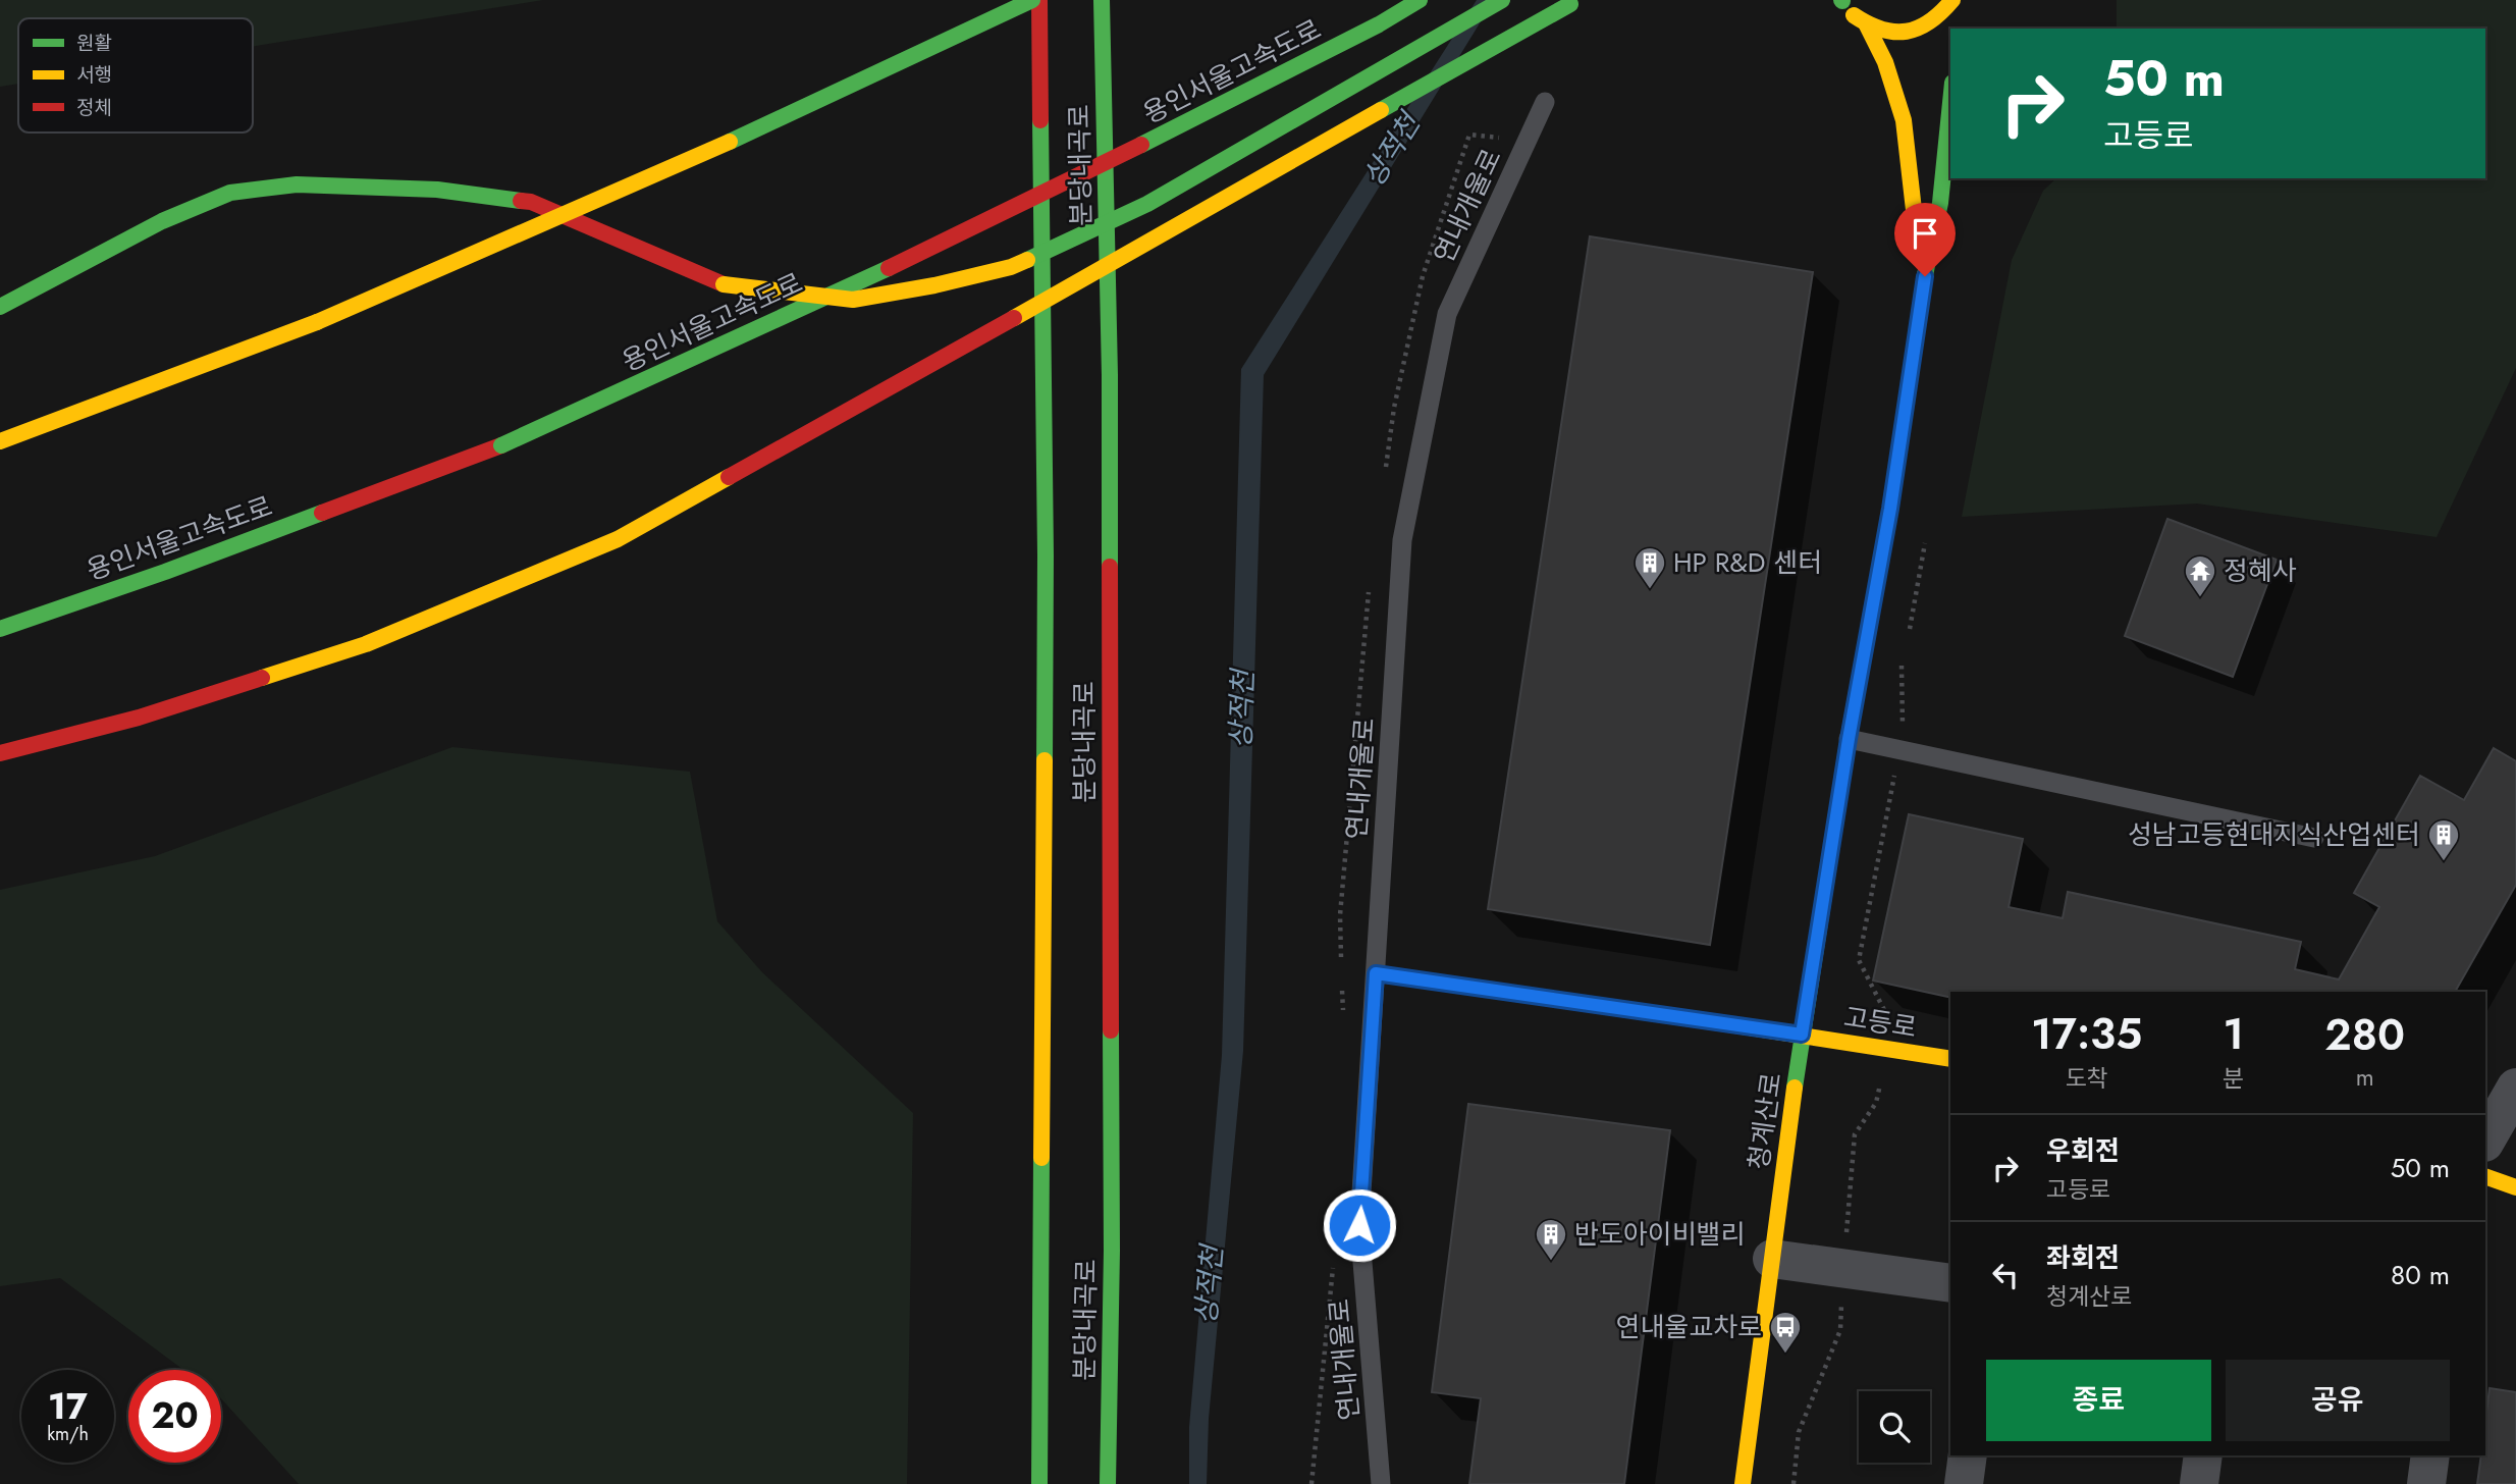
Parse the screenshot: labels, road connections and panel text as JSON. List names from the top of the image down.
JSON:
{
  "streets": {
    "main road": [
      "용인서울고속도로",
      "분당내곡로",
      "고등로",
      "청계산로"
    ],
    "lane": ["연내개울로"]
  },
  "crossings": [
    ["연내개울로", "고등로"],
    ["고등로", "청계산로"]
  ],
  "water": ["상적천"],
  "places": {
    "building": ["HP R&D 센터", "성남고등현대지식산업센터", "반도아이비밸리"],
    "temple": ["정혜사"],
    "bus stop": ["연내울교차로"]
  },
  "legend": ["원활", "서행", "정체"],
  "page": {
    "turn": ["50 m", "고등로"],
    "eta": [
      "17:35",
      "도착",
      "1",
      "분",
      "280",
      "m"
    ],
    "list": [
      {
        "name": "우회전",
        "note": "고등로",
        "value": "50 m"
      },
      {
        "name": "좌회전",
        "note": "청계산로",
        "value": "80 m"
      }
    ],
    "buttons": ["종료", "공유"],
    "speed": "17 km/h",
    "limit": "20"
  }
}
